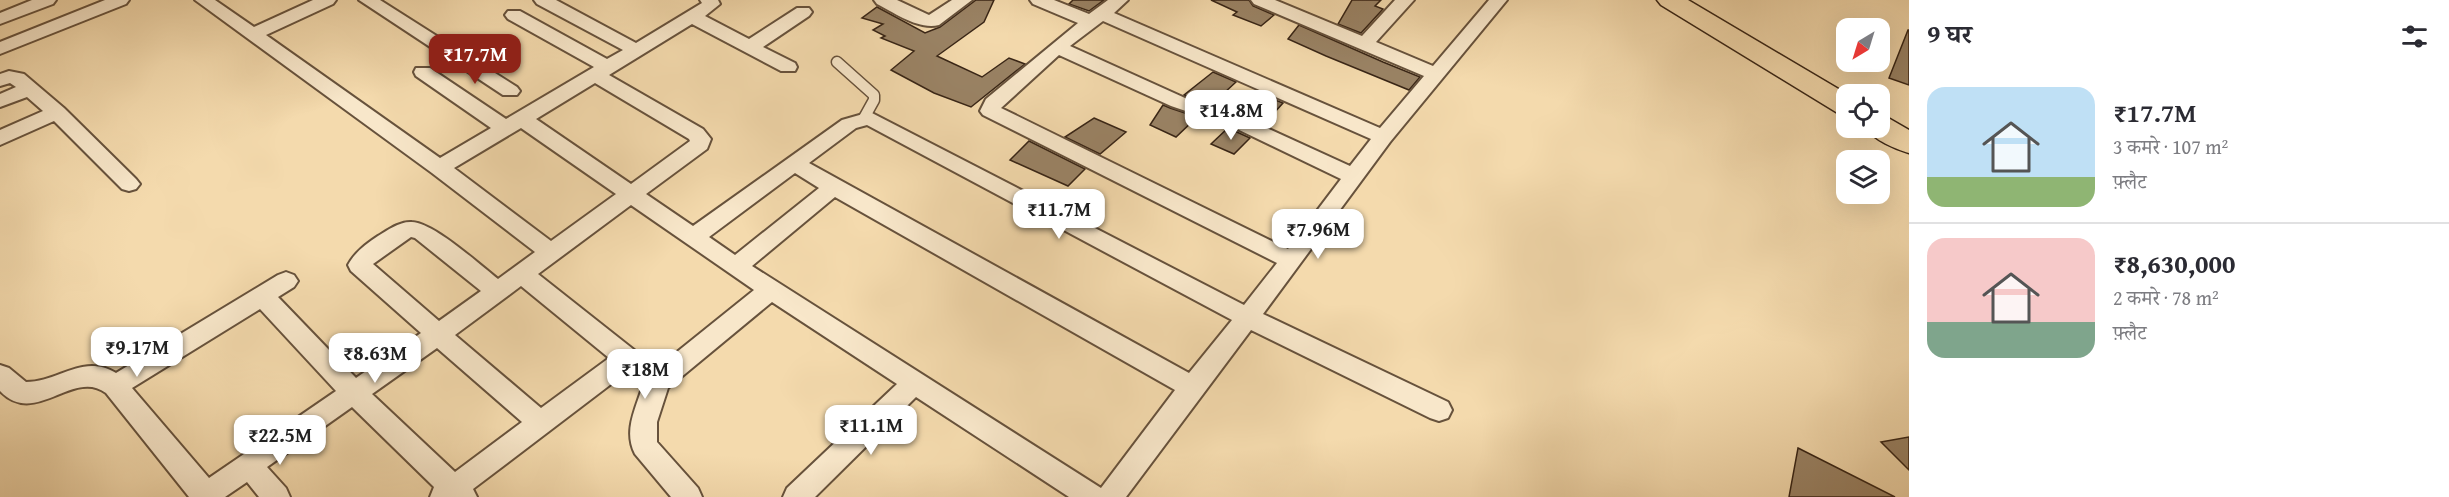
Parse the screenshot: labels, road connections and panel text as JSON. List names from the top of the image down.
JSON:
{
  "north": "bottom left",
  "page": {
    "heading": "9 घर",
    "price": [
      "₹17.7M",
      "₹14.8M",
      "₹11.7M",
      "₹7.96M",
      "₹9.17M",
      "₹8.63M",
      "₹18M",
      "₹11.1M",
      "₹22.5M"
    ],
    "list": [
      {
        "name": "₹17.7M",
        "note": "3 कमरे · 107 m² · फ़्लैट"
      },
      {
        "name": "₹8,630,000",
        "note": "2 कमरे · 78 m² · फ़्लैट"
      }
    ]
  }
}
